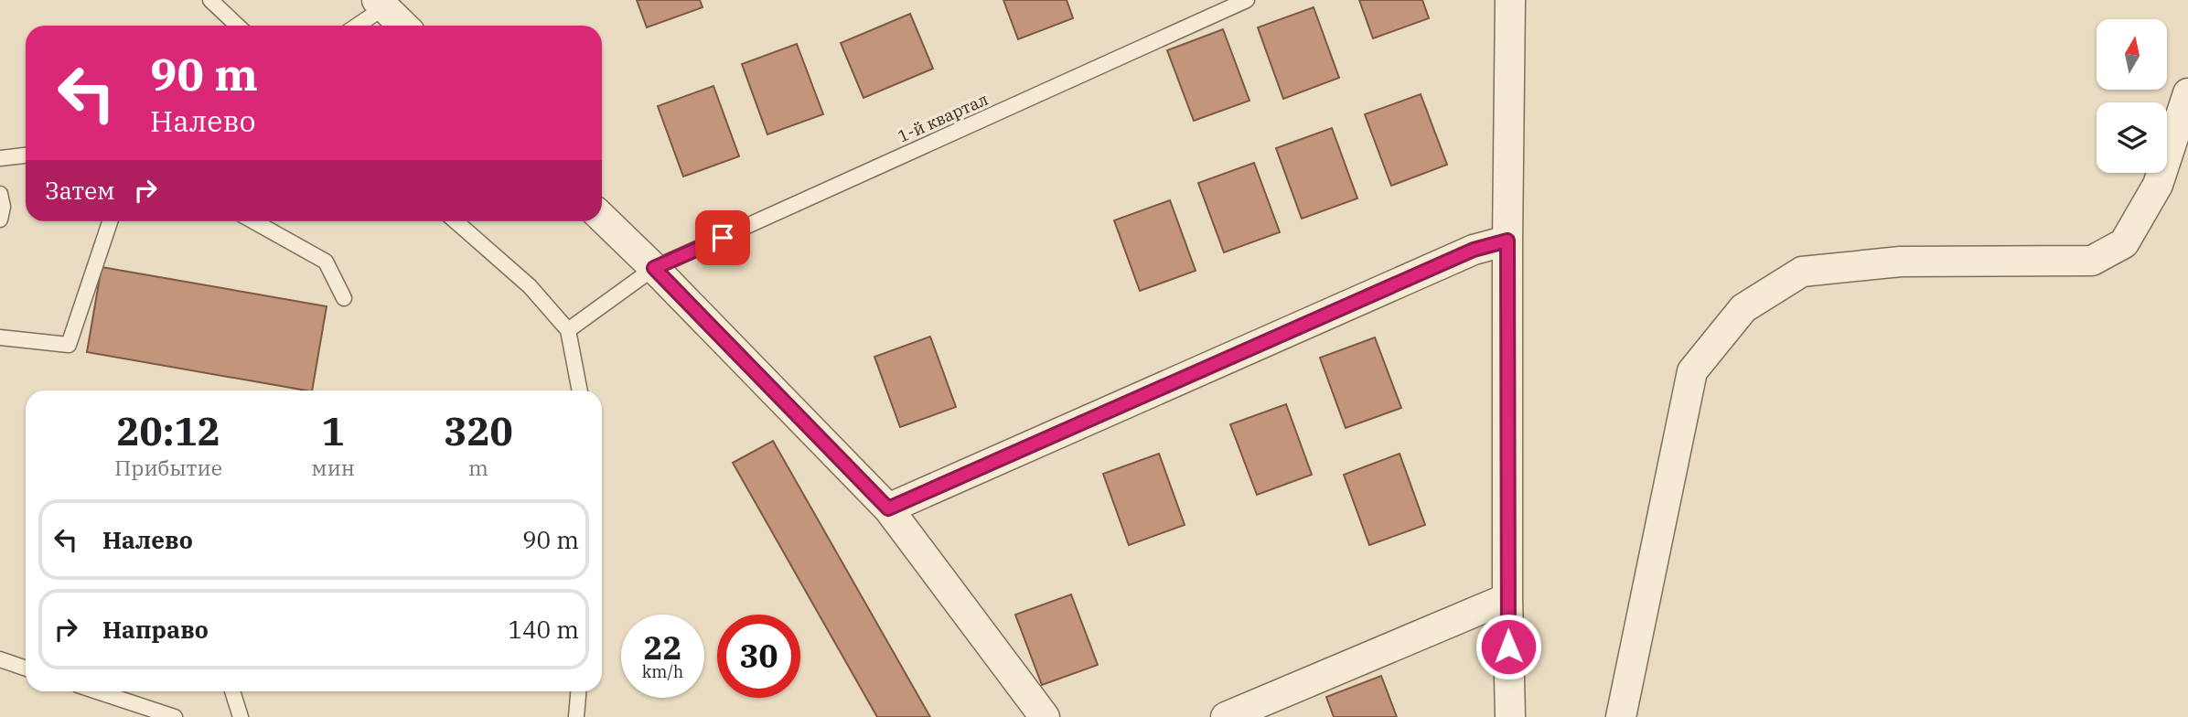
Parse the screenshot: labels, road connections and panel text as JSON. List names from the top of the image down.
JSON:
{
  "streets": {
    "lane": ["1-й квартал"]
  },
  "north": "top",
  "page": {
    "turn": ["90 m", "Налево"],
    "then": "Затем",
    "eta": [
      "20:12",
      "Прибытие",
      "1",
      "мин",
      "320",
      "m"
    ],
    "list": [
      {
        "name": "Налево",
        "value": "90 m"
      },
      {
        "name": "Направо",
        "value": "140 m"
      }
    ],
    "speed": "22 km/h",
    "limit": "30"
  }
}
